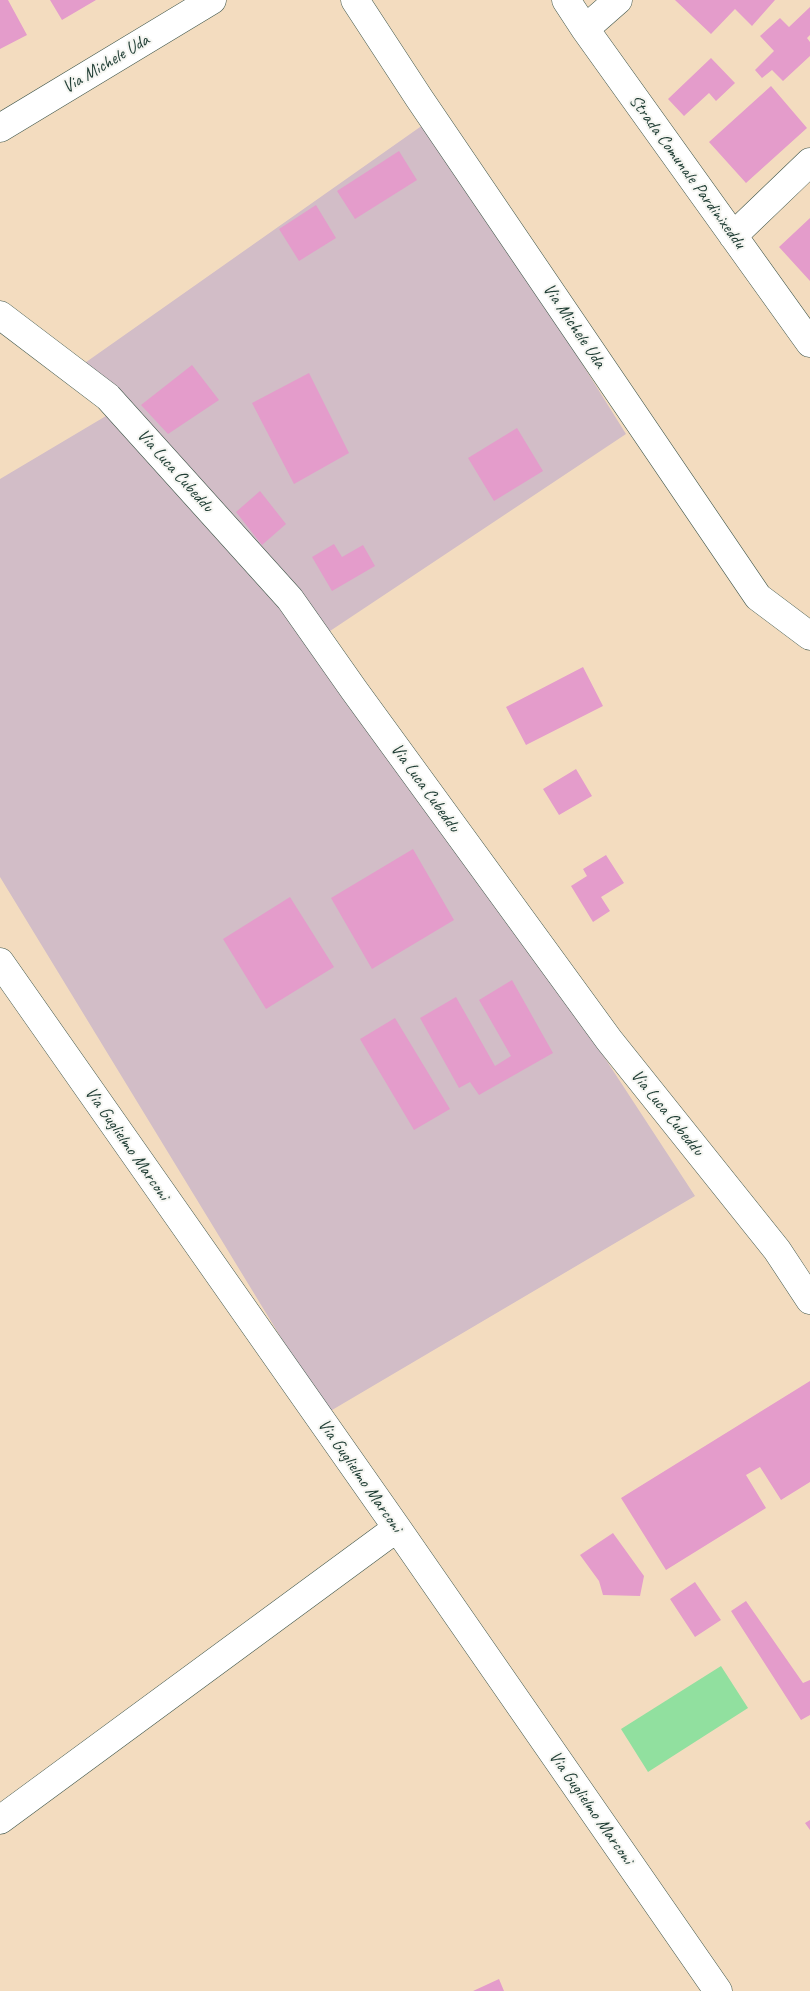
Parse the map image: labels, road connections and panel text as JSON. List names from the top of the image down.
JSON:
{
  "streets": {
    "street": [
      "Via Michele Uda",
      "Strada Comunale Pardinixeddu",
      "Via Luca Cubeddu",
      "Via Guglielmo Marconi"
    ]
  }
}
